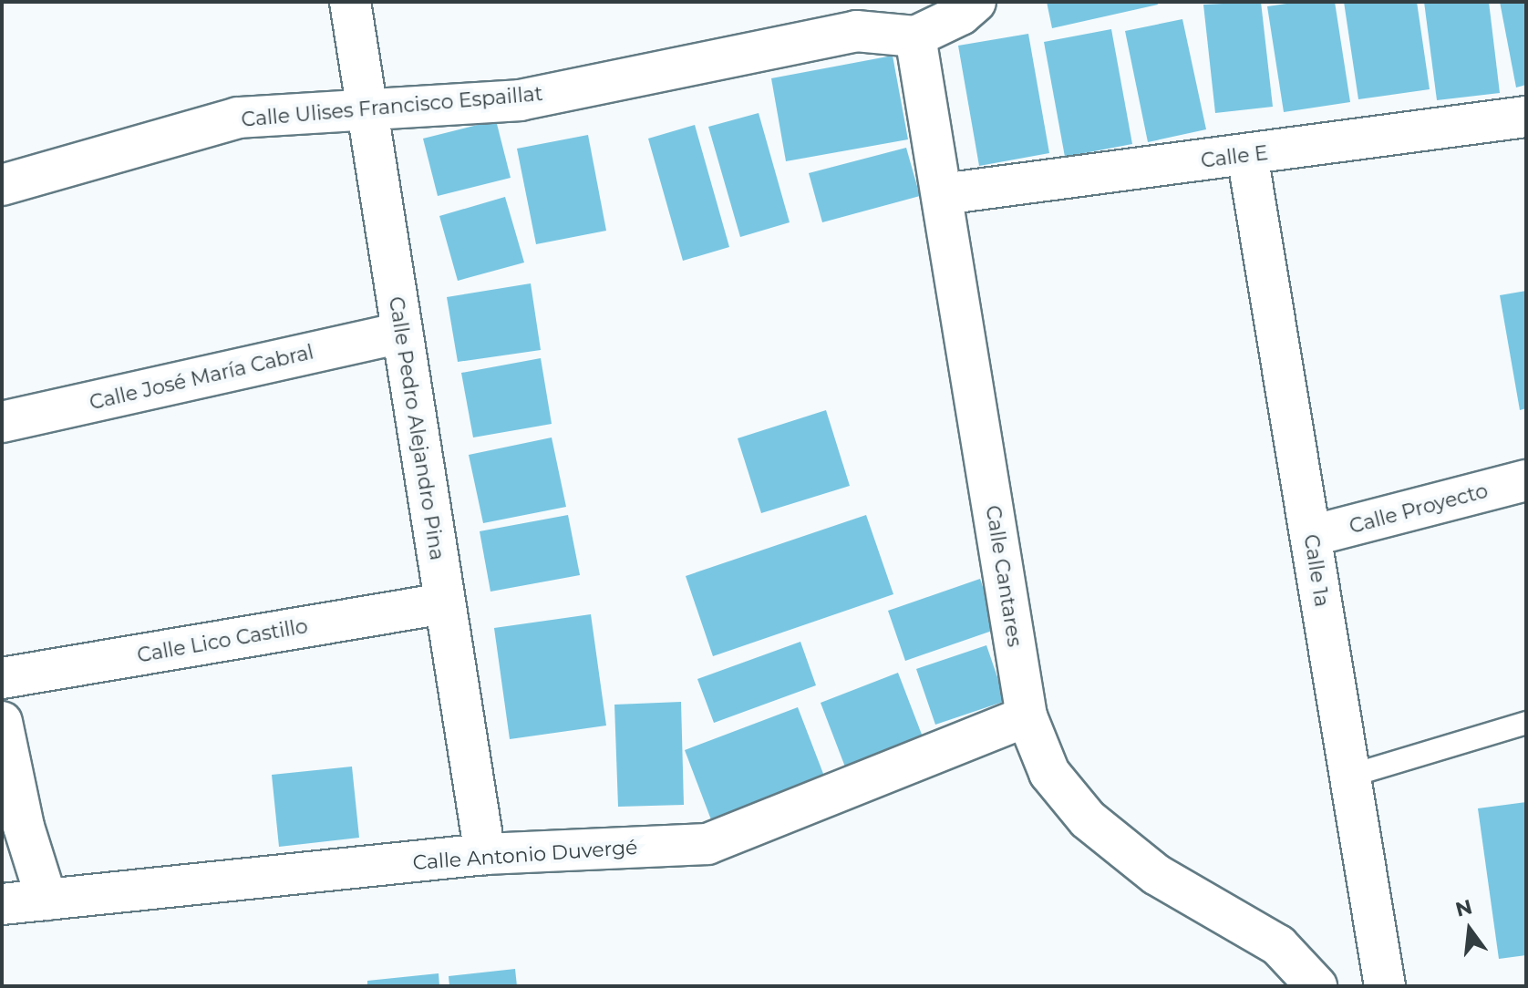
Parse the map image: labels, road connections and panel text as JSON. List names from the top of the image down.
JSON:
{
  "streets": {
    "street": [
      "Calle Ulises Francisco Espaillat",
      "Calle E",
      "Calle José María Cabral",
      "Calle Pedro Alejandro Pina",
      "Calle Proyecto",
      "Calle 1a",
      "Calle Cantares",
      "Calle Lico Castillo",
      "Calle Antonio Duvergé"
    ]
  },
  "crossings": [
    ["Calle Ulises Francisco Espaillat", "Calle Pedro Alejandro Pina"],
    ["Calle Ulises Francisco Espaillat", "Calle Cantares"],
    ["Calle E", "Calle 1a"],
    ["Calle E", "Calle Cantares"],
    ["Calle José María Cabral", "Calle Pedro Alejandro Pina"],
    ["Calle Pedro Alejandro Pina", "Calle Lico Castillo"],
    ["Calle Pedro Alejandro Pina", "Calle Antonio Duvergé"],
    ["Calle Proyecto", "Calle 1a"],
    ["Calle Cantares", "Calle Antonio Duvergé"]
  ],
  "north": "top"
}
